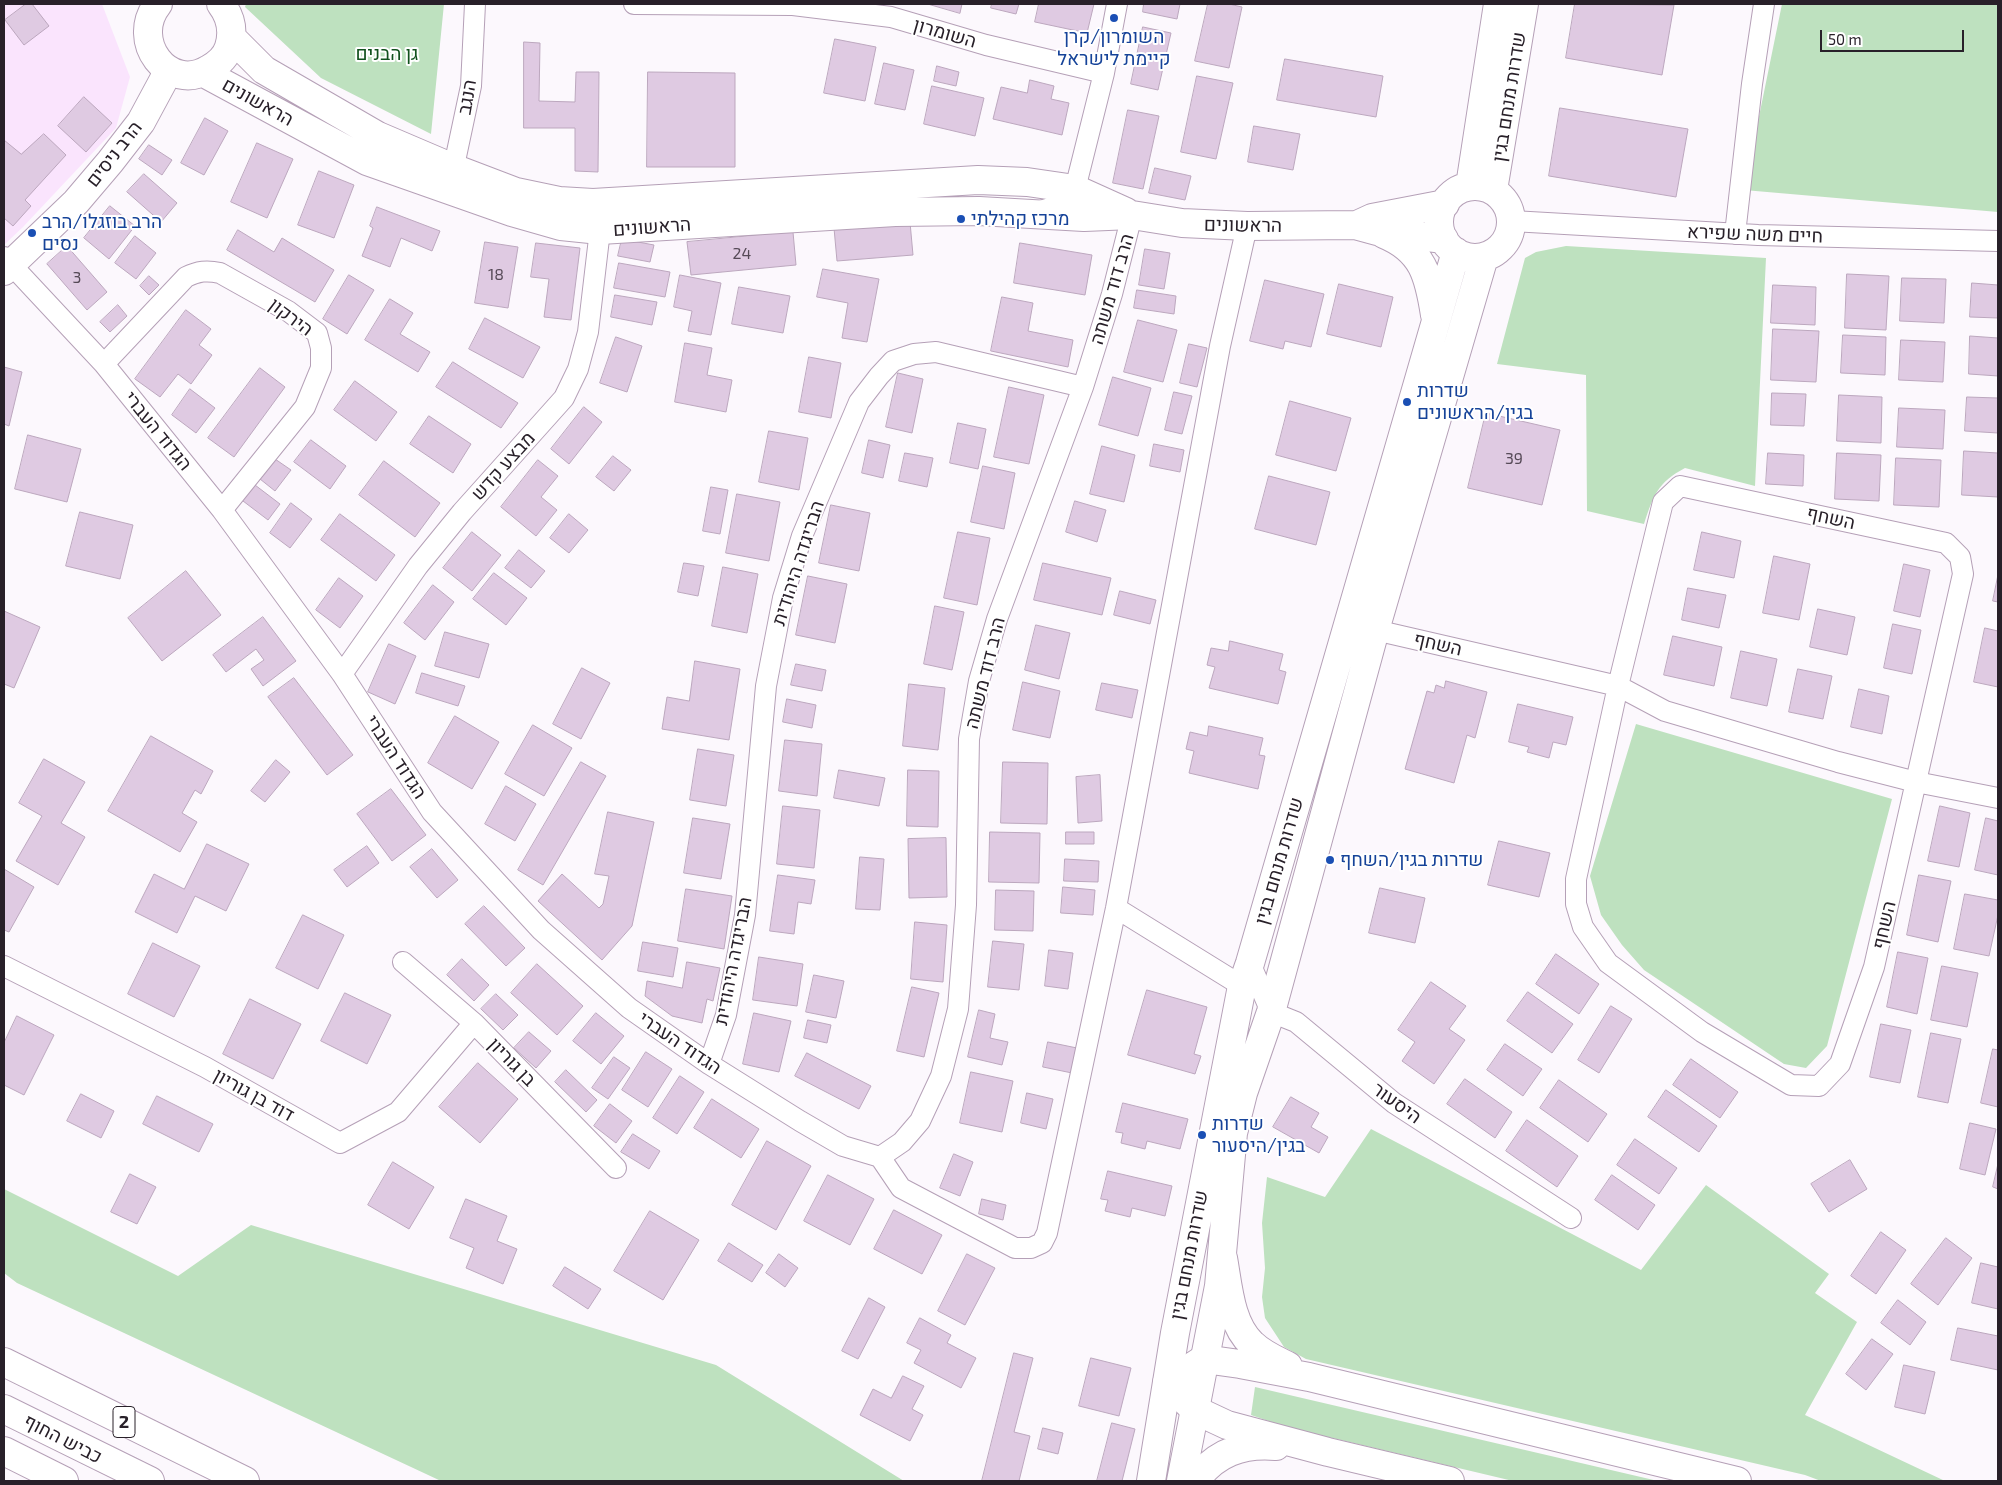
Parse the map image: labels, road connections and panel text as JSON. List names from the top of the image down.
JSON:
{
  "streets": {
    "main road": [
      "שדרות מנחם בגין",
      "הראשונים",
      "הרב ניסים",
      "2",
      "כביש החוף"
    ],
    "street": [
      "השומרון",
      "הנגב",
      "חיים משה שפירא",
      "הרב דוד משתה",
      "הירקון",
      "הגדוד העברי",
      "מבצע קדש",
      "השחף",
      "הבריגדה היהודית",
      "בן גוריון",
      "דוד בן גוריון",
      "היסעור"
    ]
  },
  "crossings": [
    ["הנגב", "הראשונים"],
    ["שדרות מנחם בגין", "הראשונים"],
    ["שדרות מנחם בגין", "חיים משה שפירא"],
    ["שדרות מנחם בגין", "השחף"],
    ["שדרות מנחם בגין", "היסעור"],
    ["הראשונים", "חיים משה שפירא"],
    ["הראשונים", "הרב דוד משתה"],
    ["הראשונים", "מבצע קדש"],
    ["הרב ניסים", "הגדוד העברי"],
    ["הרב דוד משתה", "הגדוד העברי"],
    ["הרב דוד משתה", "הבריגדה היהודית"],
    ["הירקון", "הגדוד העברי"],
    ["הגדוד העברי", "מבצע קדש"],
    ["הגדוד העברי", "הבריגדה היהודית"],
    ["בן גוריון", "דוד בן גוריון"]
  ],
  "parks": ["גן הבנים"],
  "places": [
    "השומרון/קרן קיימת לישראל",
    "מרכז קהילתי",
    "הרב בוזגלו/הרב נסים",
    "שדרות בגין/הראשונים",
    "שדרות בגין/השחף",
    "שדרות בגין/היסעור"
  ],
  "house_numbers": [
    "24",
    "18",
    "3",
    "39"
  ],
  "scale_bar": "50 m"
}
